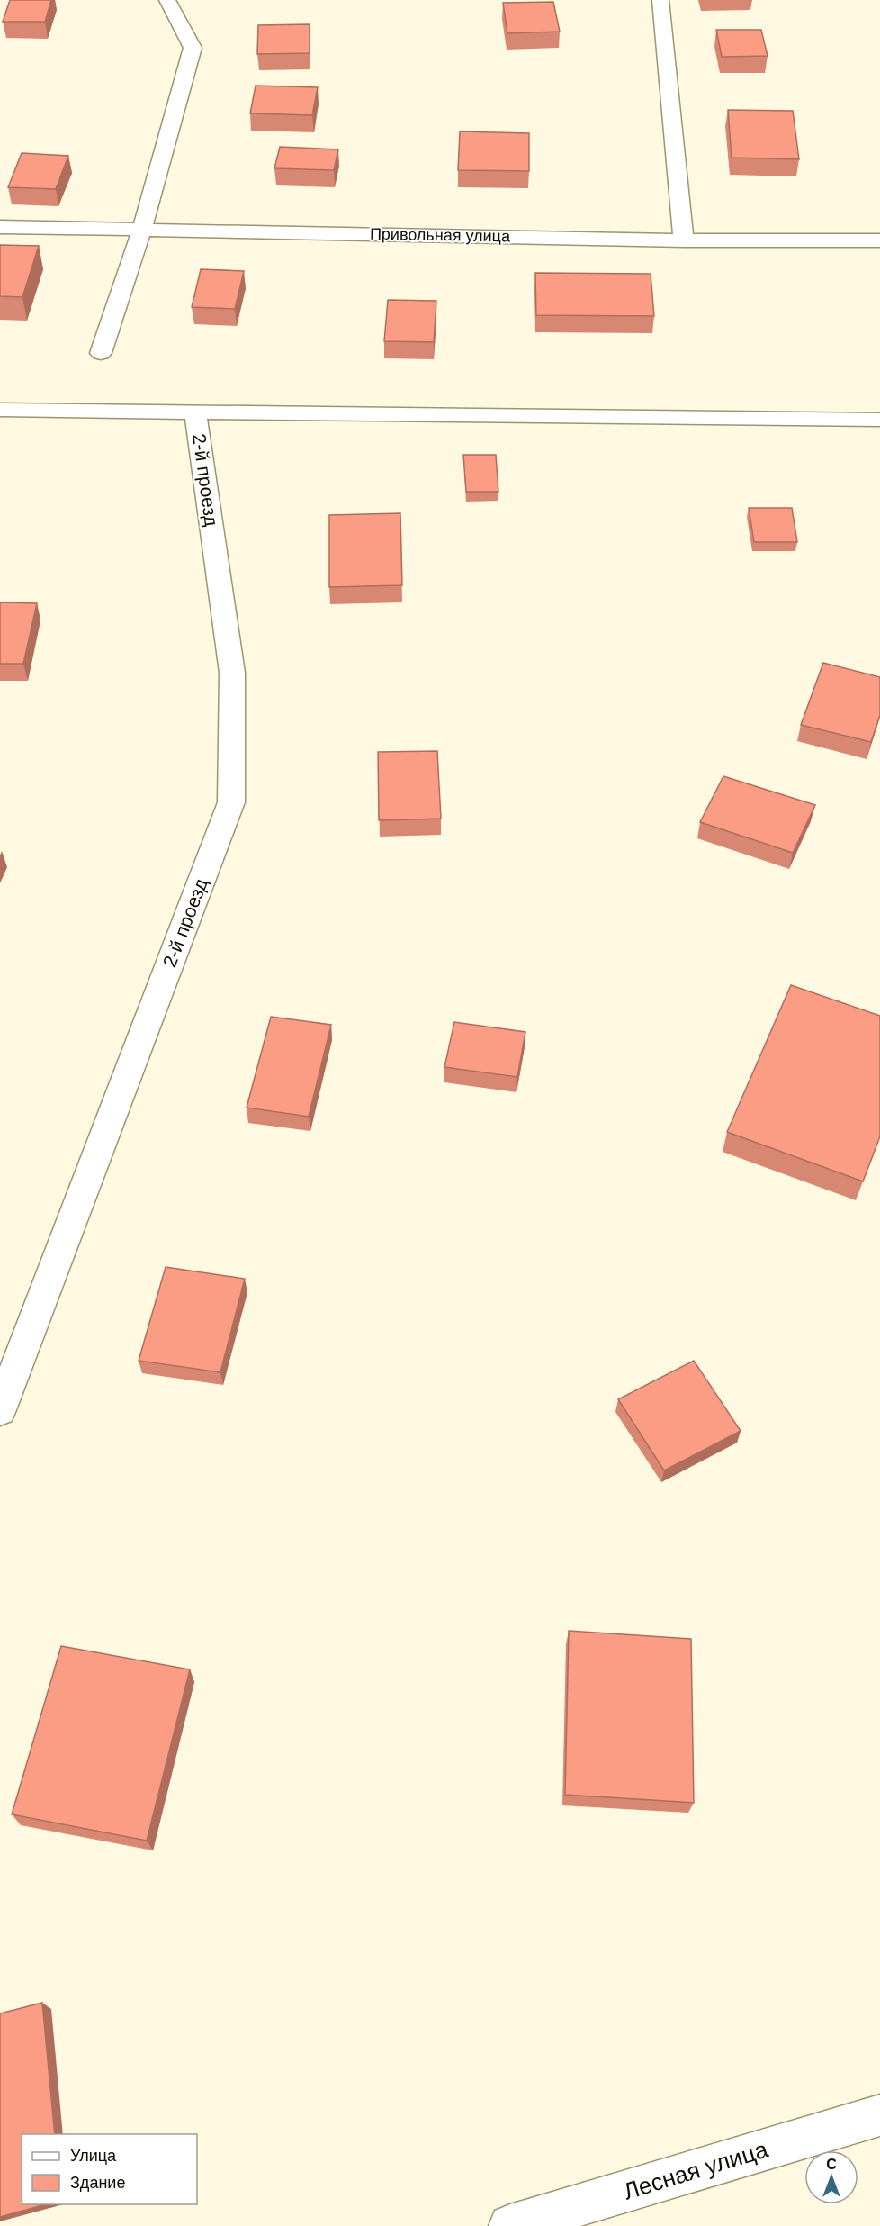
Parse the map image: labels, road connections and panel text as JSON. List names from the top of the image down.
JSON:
{
  "streets": {
    "street": ["Привольная улица", "2-й проезд", "Лесная улица"]
  },
  "legend": ["Улица", "Здание"],
  "north": "top"
}
